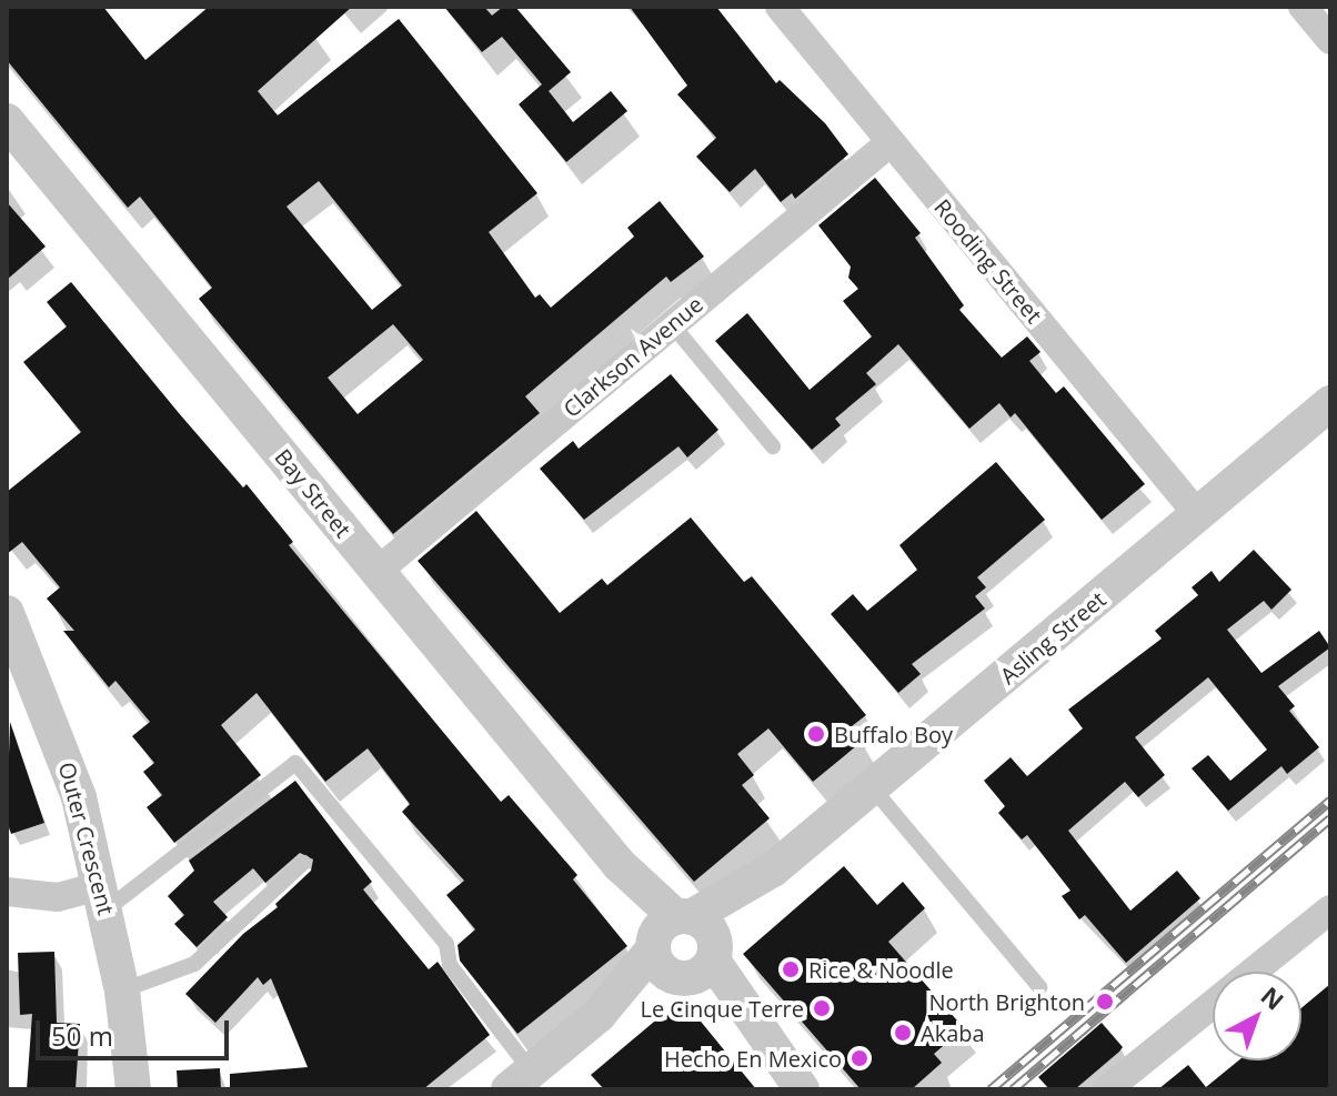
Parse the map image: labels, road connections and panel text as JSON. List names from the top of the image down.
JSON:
{
  "streets": {
    "street": [
      "Rooding Street",
      "Clarkson Avenue",
      "Bay Street",
      "Asling Street",
      "Outer Crescent"
    ]
  },
  "crossings": [
    ["Rooding Street", "Clarkson Avenue"],
    ["Rooding Street", "Asling Street"],
    ["Clarkson Avenue", "Bay Street"],
    ["Bay Street", "Asling Street"]
  ],
  "places": [
    "Buffalo Boy",
    "Rice & Noodle",
    "North Brighton",
    "Le Cinque Terre",
    "Akaba",
    "Hecho En Mexico"
  ],
  "scale_bar": "50 m",
  "north": "top right"
}
